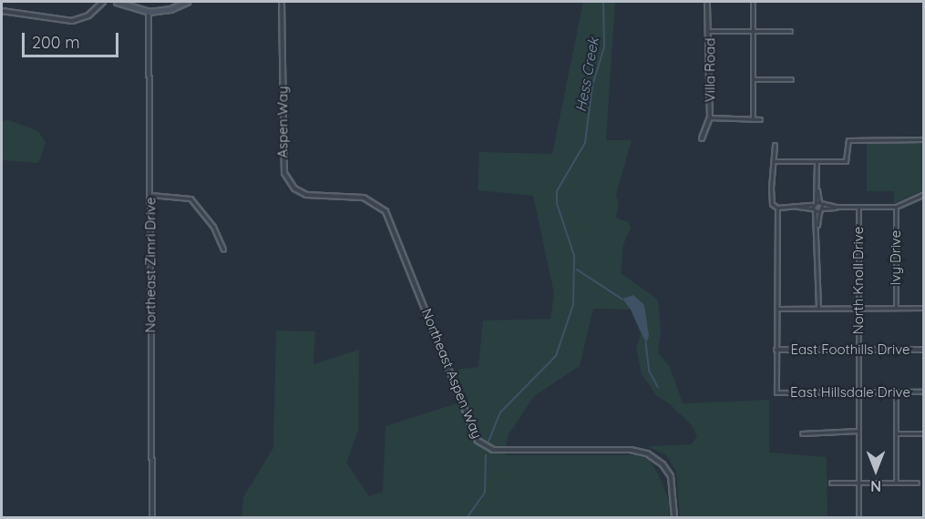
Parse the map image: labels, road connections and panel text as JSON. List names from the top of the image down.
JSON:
{
  "streets": {
    "street": [
      "Villa Road",
      "Aspen Way",
      "Ivy Drive",
      "Northeast Zimri Drive",
      "North Knoll Drive",
      "East Foothills Drive",
      "Northeast Aspen Way",
      "East Hillsdale Drive"
    ]
  },
  "crossings": [
    ["Aspen Way", "Northeast Aspen Way"],
    ["North Knoll Drive", "East Foothills Drive"],
    ["North Knoll Drive", "East Hillsdale Drive"],
    ["East Foothills Drive", "East Hillsdale Drive"]
  ],
  "water": ["Hess Creek"],
  "scale_bar": "200 m",
  "north": "bottom"
}
